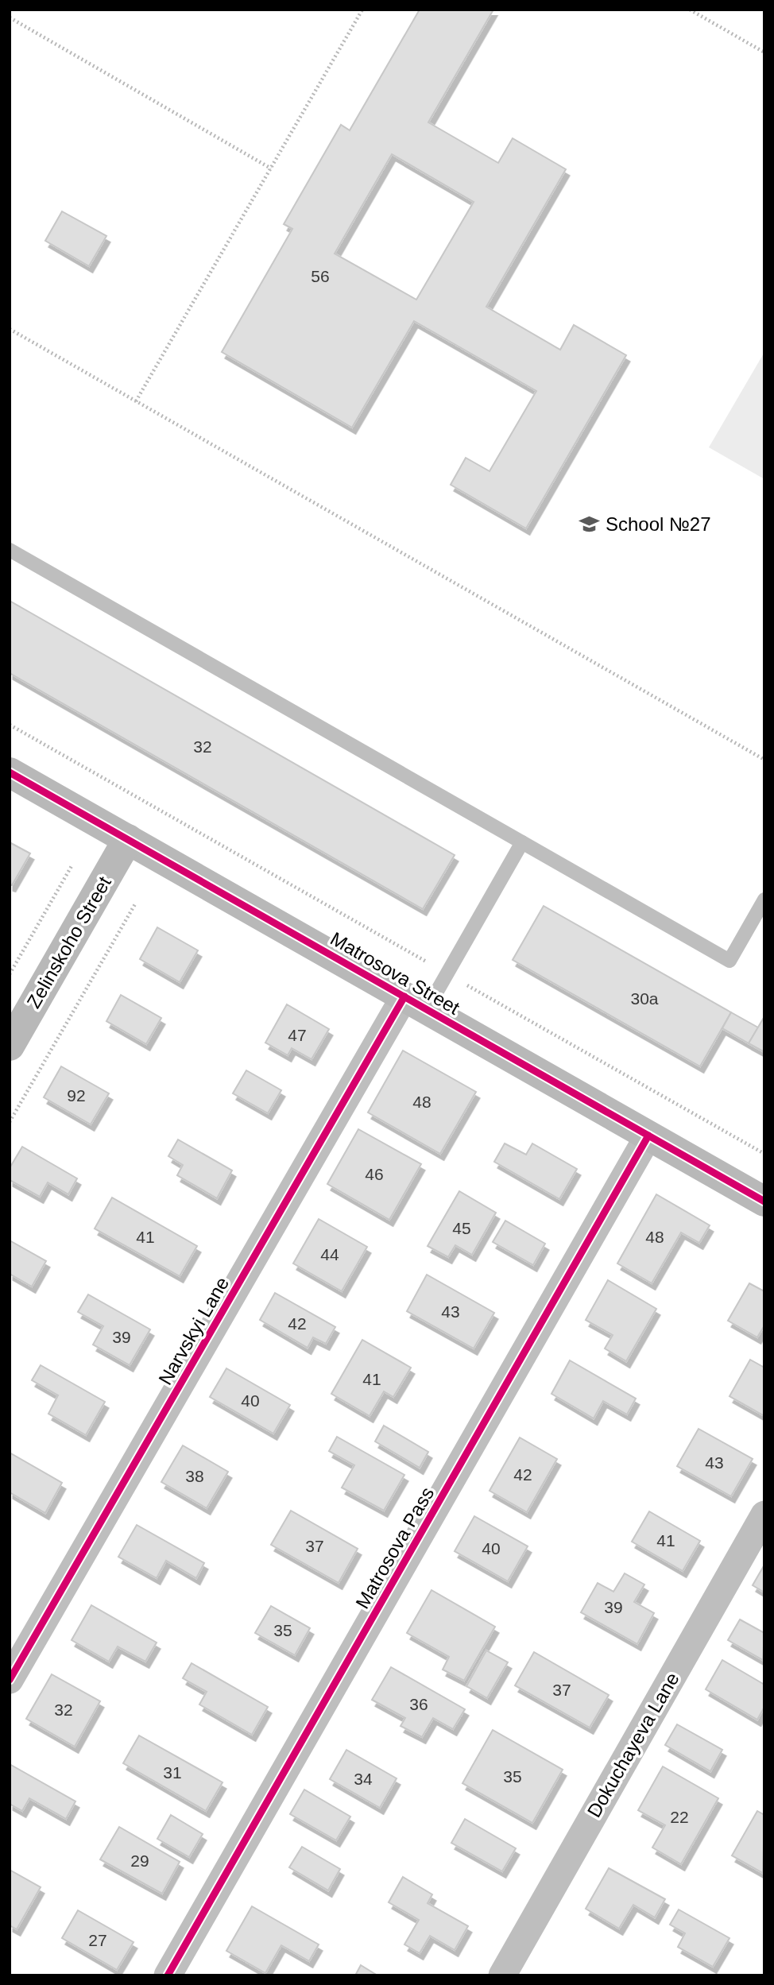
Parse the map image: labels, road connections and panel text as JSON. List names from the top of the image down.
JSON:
{
  "streets": {
    "street": [
      "Zelinskoho Street",
      "Matrosova Street",
      "Narvskyi Lane",
      "Matrosova Pass",
      "Dokuchayeva Lane"
    ]
  },
  "crossings": [
    ["Zelinskoho Street", "Matrosova Street"],
    ["Matrosova Street", "Narvskyi Lane"],
    ["Matrosova Street", "Matrosova Pass"]
  ],
  "places": {
    "school or university": ["School №27"]
  },
  "house_numbers": [
    "56",
    "32",
    "30а",
    "47",
    "92",
    "48",
    "46",
    "45",
    "41",
    "48",
    "44",
    "43",
    "42",
    "39",
    "41",
    "40",
    "43",
    "42",
    "38",
    "41",
    "37",
    "40",
    "39",
    "35",
    "37",
    "36",
    "32",
    "31",
    "35",
    "34",
    "22",
    "29",
    "27"
  ]
}
